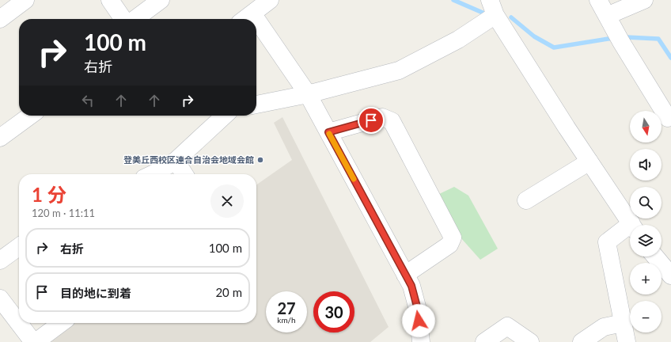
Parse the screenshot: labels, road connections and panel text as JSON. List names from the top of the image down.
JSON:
{
  "places": ["登美丘西校区連合自治会地域会館"],
  "north": "bottom",
  "page": {
    "turn": ["100 m", "右折"],
    "map_buttons": ["+", "−"],
    "heading": ["1 分", "120 m · 11:11"],
    "list": [
      {
        "name": "右折",
        "value": "100 m"
      },
      {
        "name": "目的地に到着",
        "value": "20 m"
      }
    ],
    "speed": "27 km/h",
    "limit": "30"
  }
}
